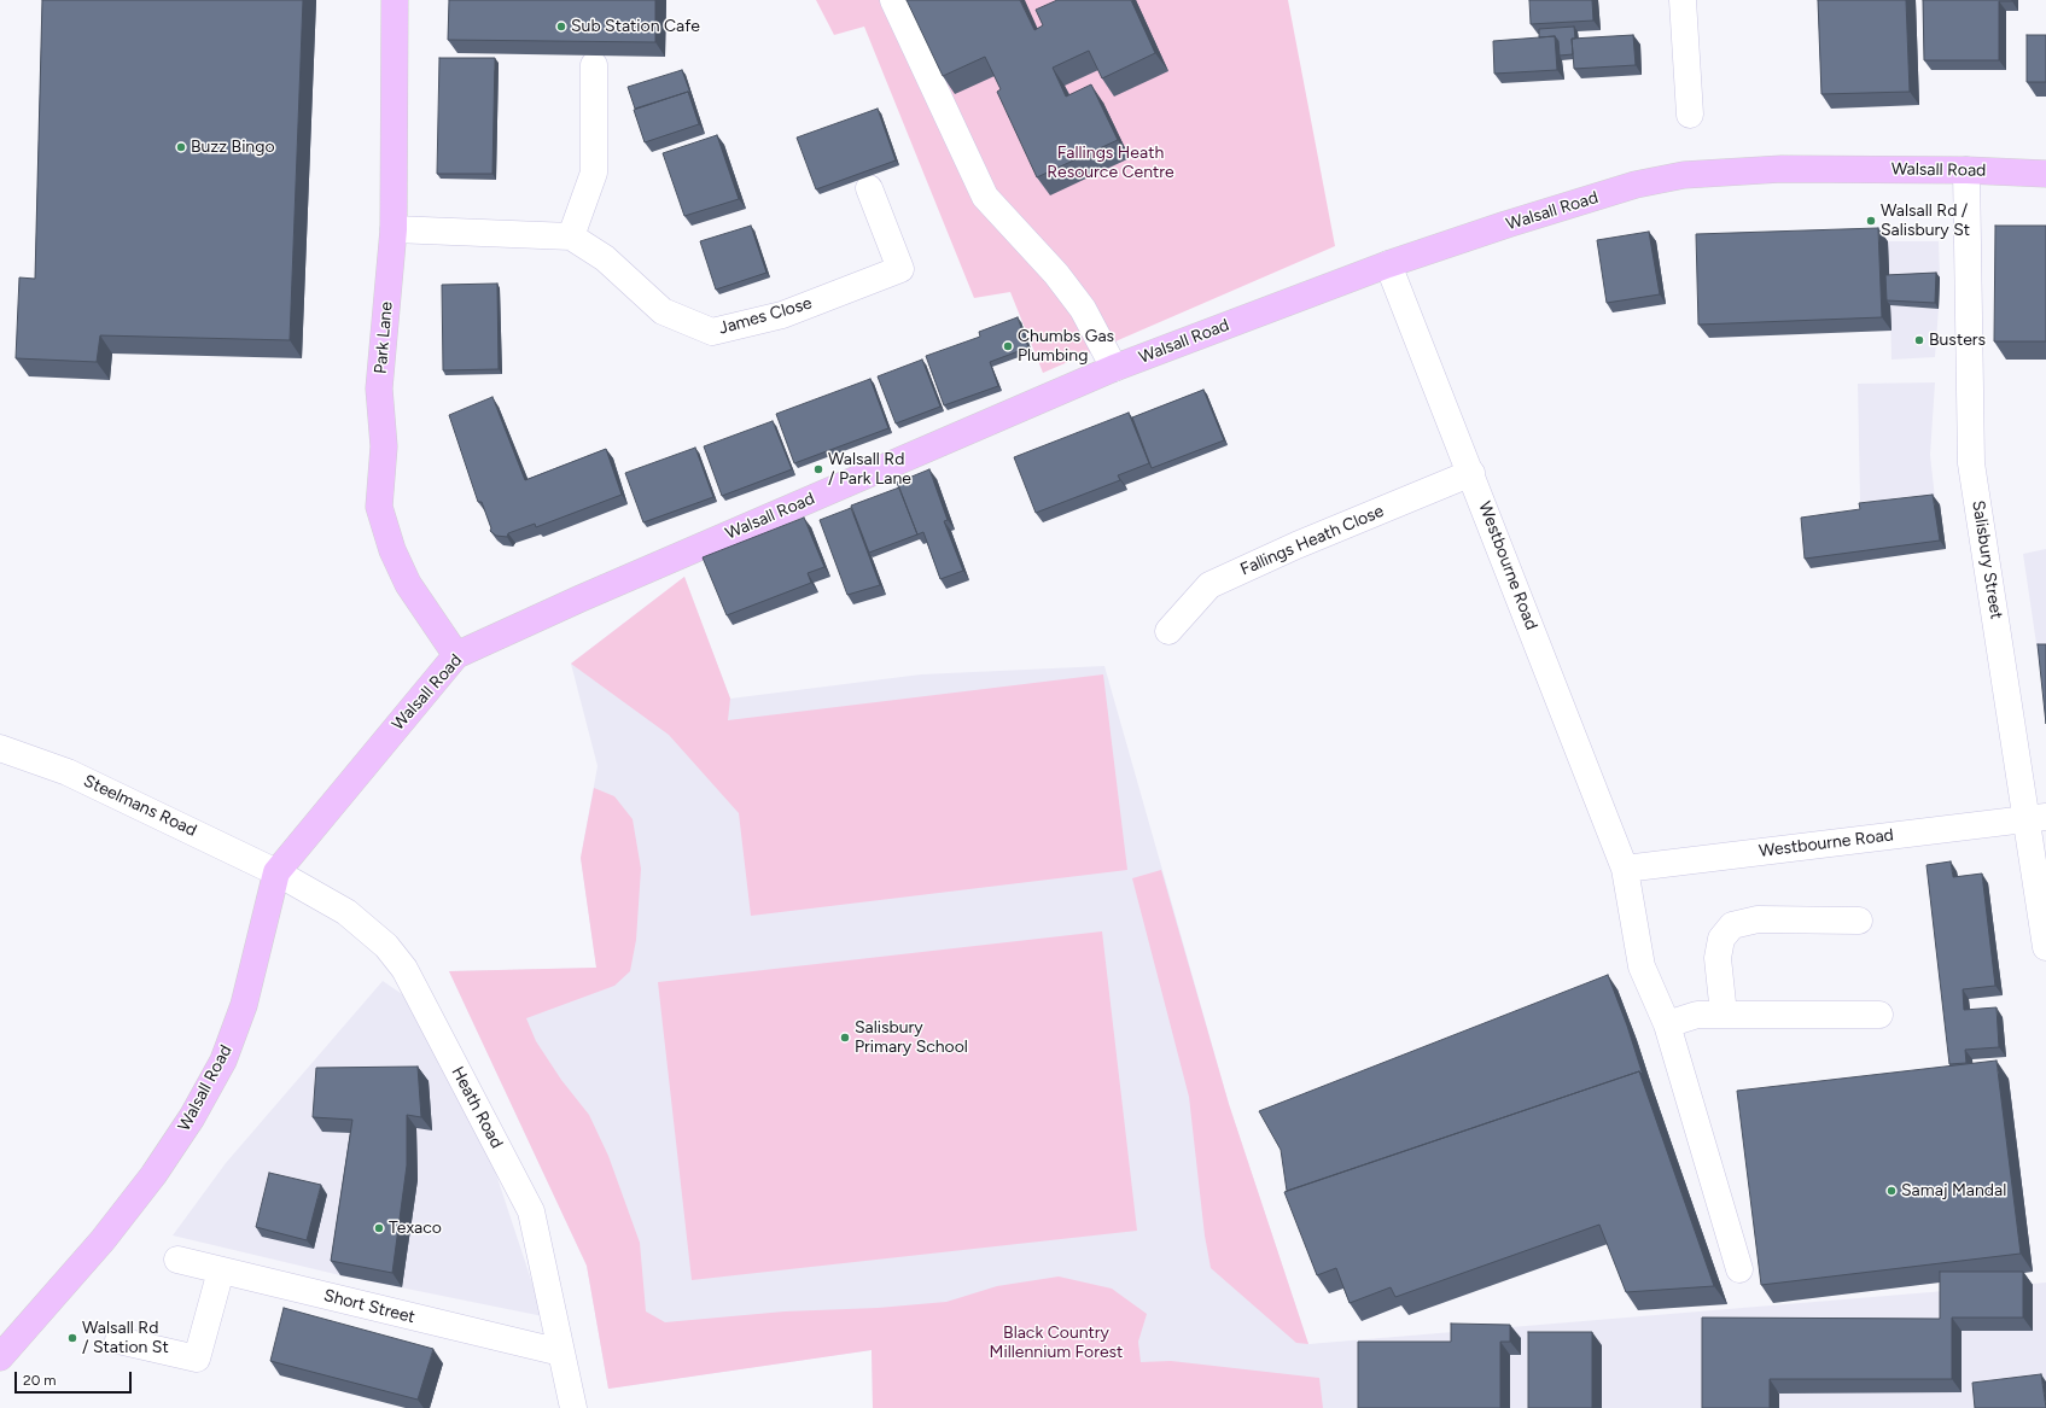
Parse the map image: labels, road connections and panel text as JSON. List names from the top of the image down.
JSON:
{
  "streets": {
    "main road": ["Walsall Road", "Park Lane"],
    "street": [
      "James Close",
      "Fallings Heath Close",
      "Salisbury Street",
      "Westbourne Road",
      "Steelmans Road",
      "Heath Road",
      "Short Street"
    ]
  },
  "crossings": [
    ["Walsall Road", "Park Lane"],
    ["Walsall Road", "Salisbury Street"],
    ["Walsall Road", "Westbourne Road"],
    ["Walsall Road", "Steelmans Road"],
    ["Walsall Road", "Heath Road"],
    ["James Close", "Park Lane"],
    ["Fallings Heath Close", "Westbourne Road"],
    ["Salisbury Street", "Westbourne Road"],
    ["Steelmans Road", "Heath Road"],
    ["Heath Road", "Short Street"]
  ],
  "parks": ["Fallings Heath Resource Centre", "Black Country Millennium Forest"],
  "places": [
    "Sub Station Cafe",
    "Buzz Bingo",
    "Walsall Rd / Salisbury St",
    "Busters",
    "Chumbs Gas Plumbing",
    "Walsall Rd / Park Lane",
    "Salisbury Primary School",
    "Samaj Mandal",
    "Texaco",
    "Walsall Rd / Station St"
  ],
  "scale_bar": "20 m"
}
